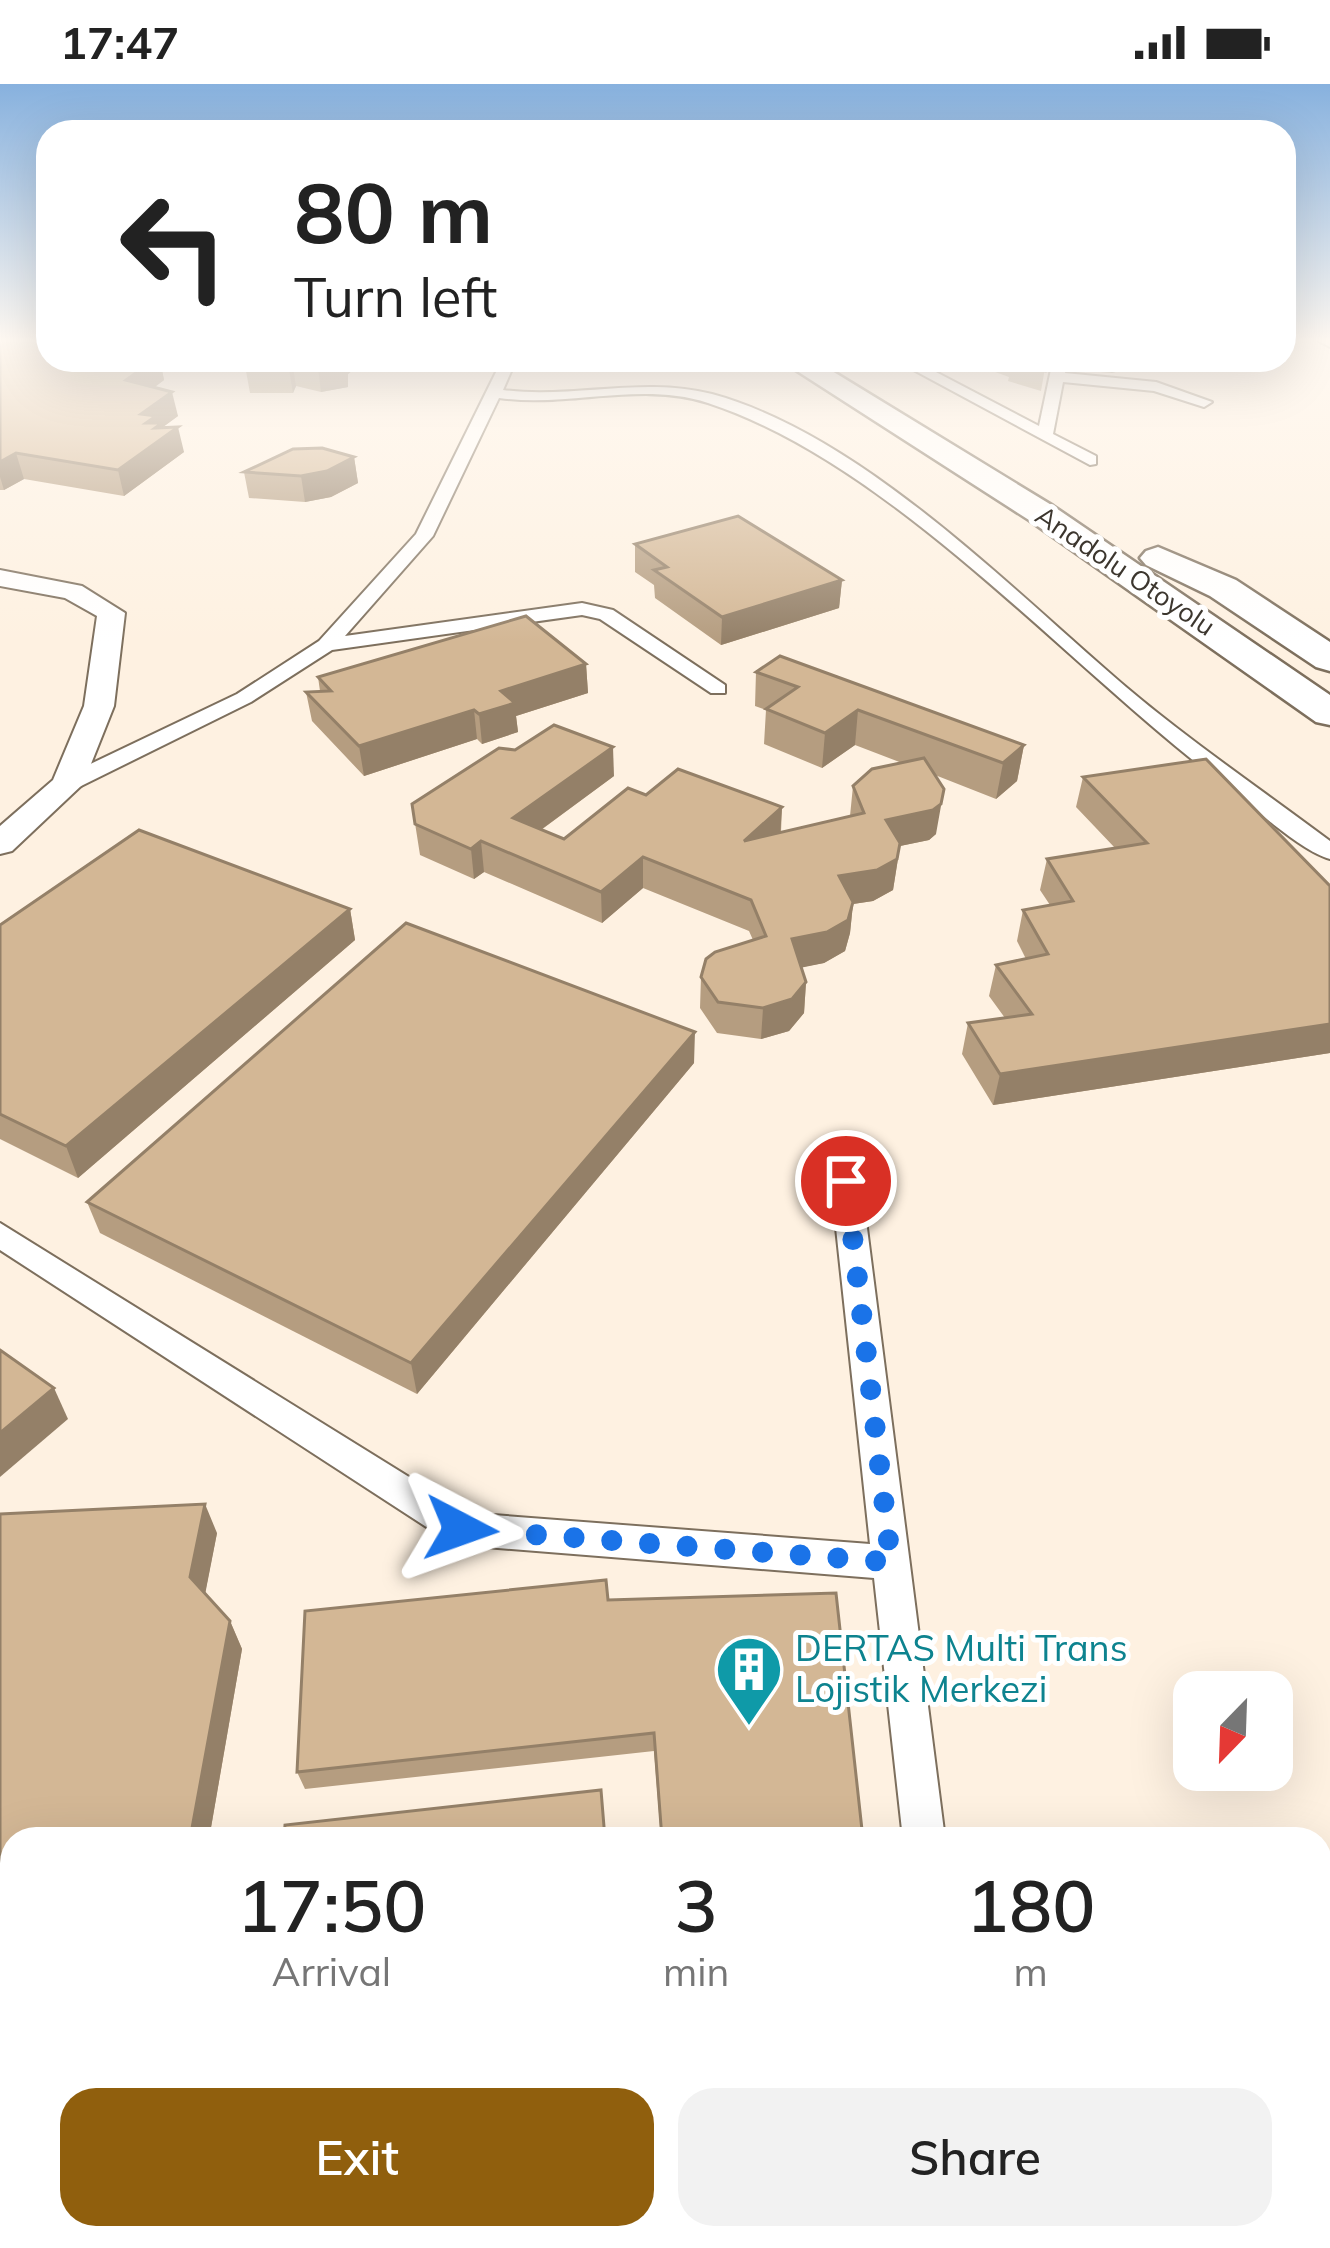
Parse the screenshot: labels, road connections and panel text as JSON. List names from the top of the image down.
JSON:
{
  "streets": {
    "highway": ["Anadolu Otoyolu"]
  },
  "places": {
    "building": ["DERTAS Multi Trans Lojistik Merkezi"]
  },
  "north": "bottom left",
  "page": {
    "status": "17:47",
    "turn": ["80 m", "Turn left"],
    "eta": [
      "17:50",
      "Arrival",
      "3",
      "min",
      "180",
      "m"
    ],
    "buttons": ["Exit", "Share"]
  }
}
